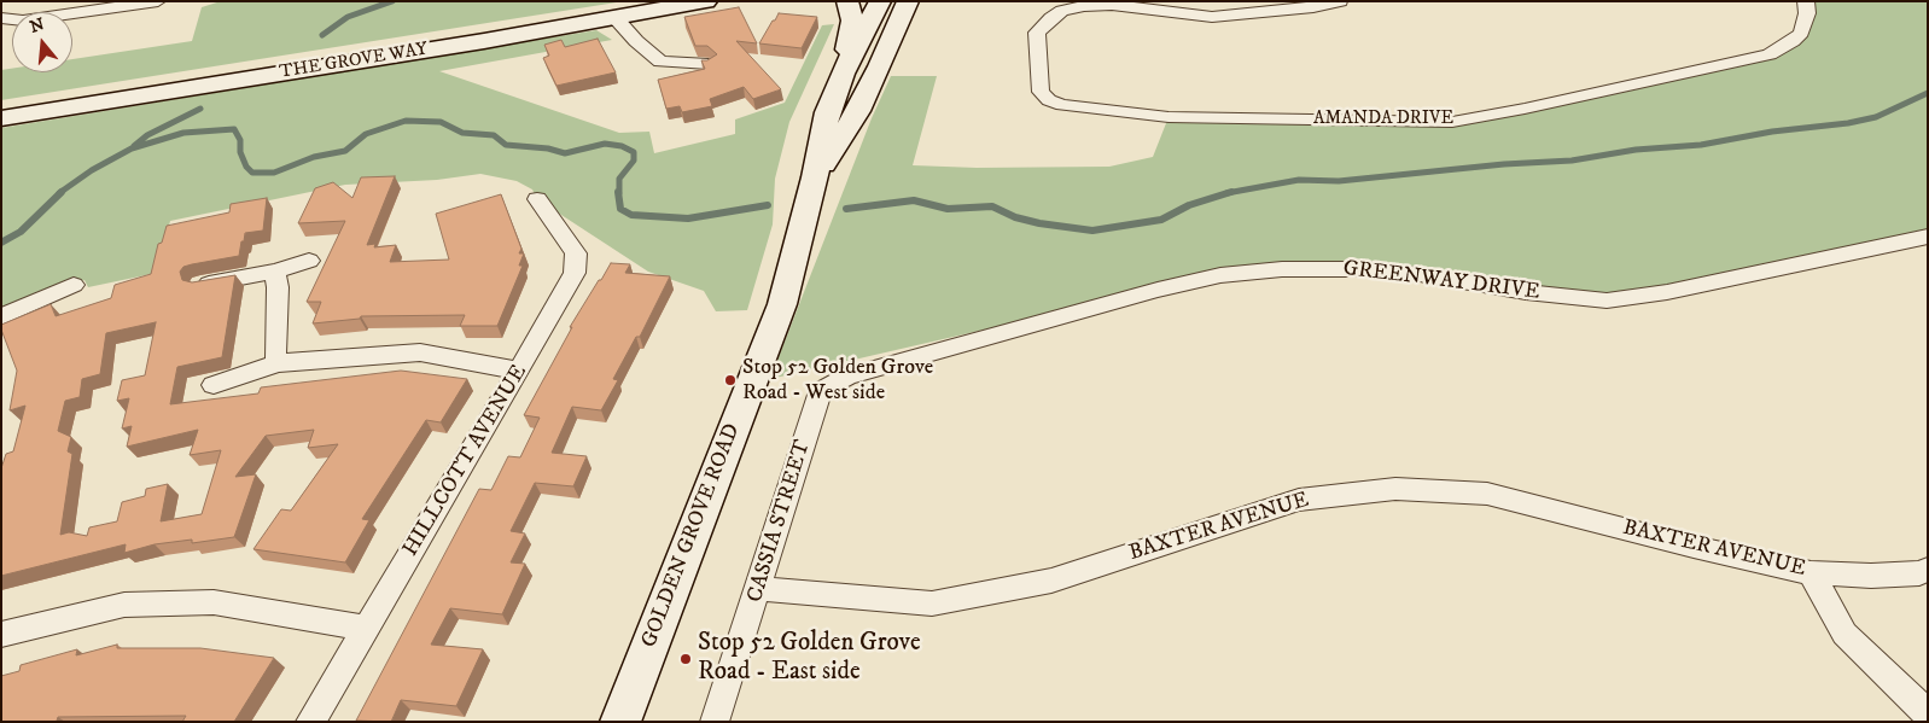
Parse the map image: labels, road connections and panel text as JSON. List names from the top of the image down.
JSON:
{
  "streets": {
    "main road": ["THE GROVE WAY", "GOLDEN GROVE ROAD"],
    "street": [
      "AMANDA DRIVE",
      "GREENWAY DRIVE",
      "HILLCOTT AVENUE",
      "CASSIA STREET",
      "BAXTER AVENUE"
    ]
  },
  "crossings": [
    ["GREENWAY DRIVE", "CASSIA STREET"],
    ["CASSIA STREET", "BAXTER AVENUE"]
  ],
  "places": ["Stop 52 Golden Grove Road - West side", "Stop 52 Golden Grove Road - East side"],
  "north": "top"
}
